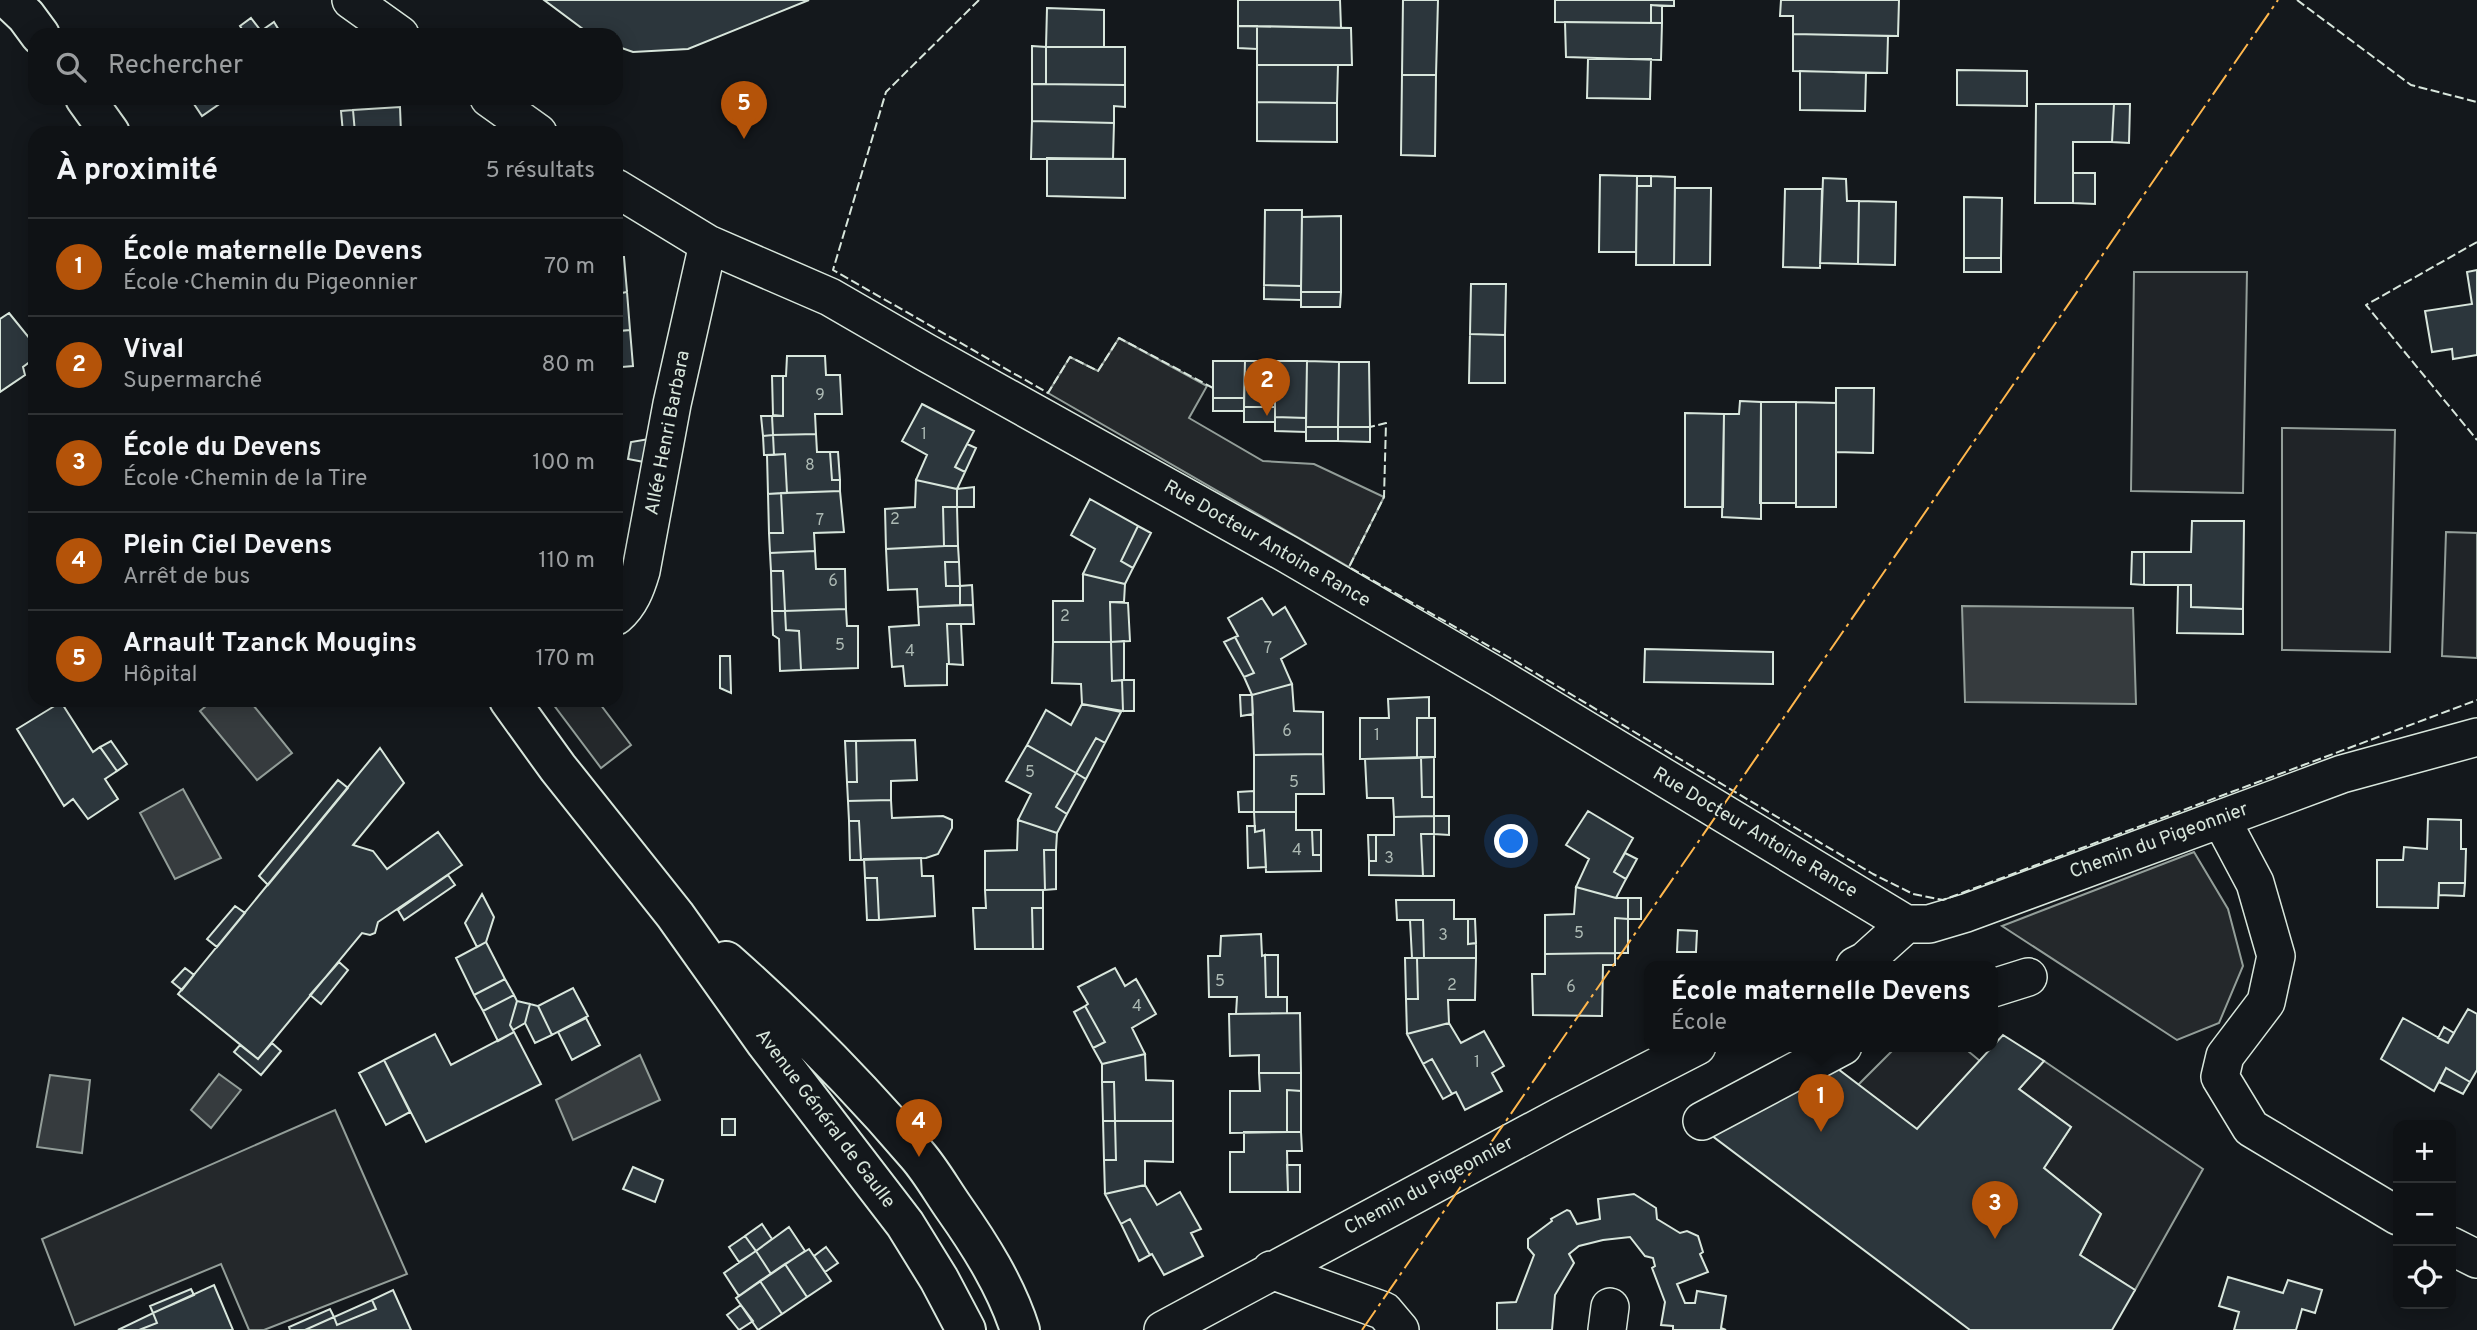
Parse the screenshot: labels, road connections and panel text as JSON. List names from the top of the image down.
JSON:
{
  "streets": {
    "main road": ["Avenue Général de Gaulle"],
    "street": ["Allée Henri Barbara", "Rue Docteur Antoine Rance", "Chemin du Pigeonnier"]
  },
  "crossings": [
    ["Allée Henri Barbara", "Rue Docteur Antoine Rance"],
    ["Rue Docteur Antoine Rance", "Chemin du Pigeonnier"]
  ],
  "house_numbers": [
    "9",
    "1",
    "8",
    "2",
    "7",
    "6",
    "2",
    "5",
    "7",
    "4",
    "6",
    "1",
    "5",
    "5",
    "4",
    "3",
    "5",
    "3",
    "5",
    "2",
    "6",
    "4",
    "1"
  ],
  "page": {
    "search": "Rechercher",
    "pins": [
      "5",
      "2",
      "1",
      "4",
      "3"
    ],
    "heading": ["À proximité", "5 résultats"],
    "list": [
      {
        "mark": "1",
        "name": "École maternelle Devens",
        "note": "École · Chemin du Pigeonnier",
        "value": "70 m"
      },
      {
        "mark": "2",
        "name": "Vival",
        "note": "Supermarché",
        "value": "80 m"
      },
      {
        "mark": "3",
        "name": "École du Devens",
        "note": "École · Chemin de la Tire",
        "value": "100 m"
      },
      {
        "mark": "4",
        "name": "Plein Ciel Devens",
        "note": "Arrêt de bus",
        "value": "110 m"
      },
      {
        "mark": "5",
        "name": "Arnault Tzanck Mougins",
        "note": "Hôpital",
        "value": "170 m"
      }
    ],
    "popup": ["École maternelle Devens", "École"],
    "map_buttons": ["+", "−"]
  }
}
